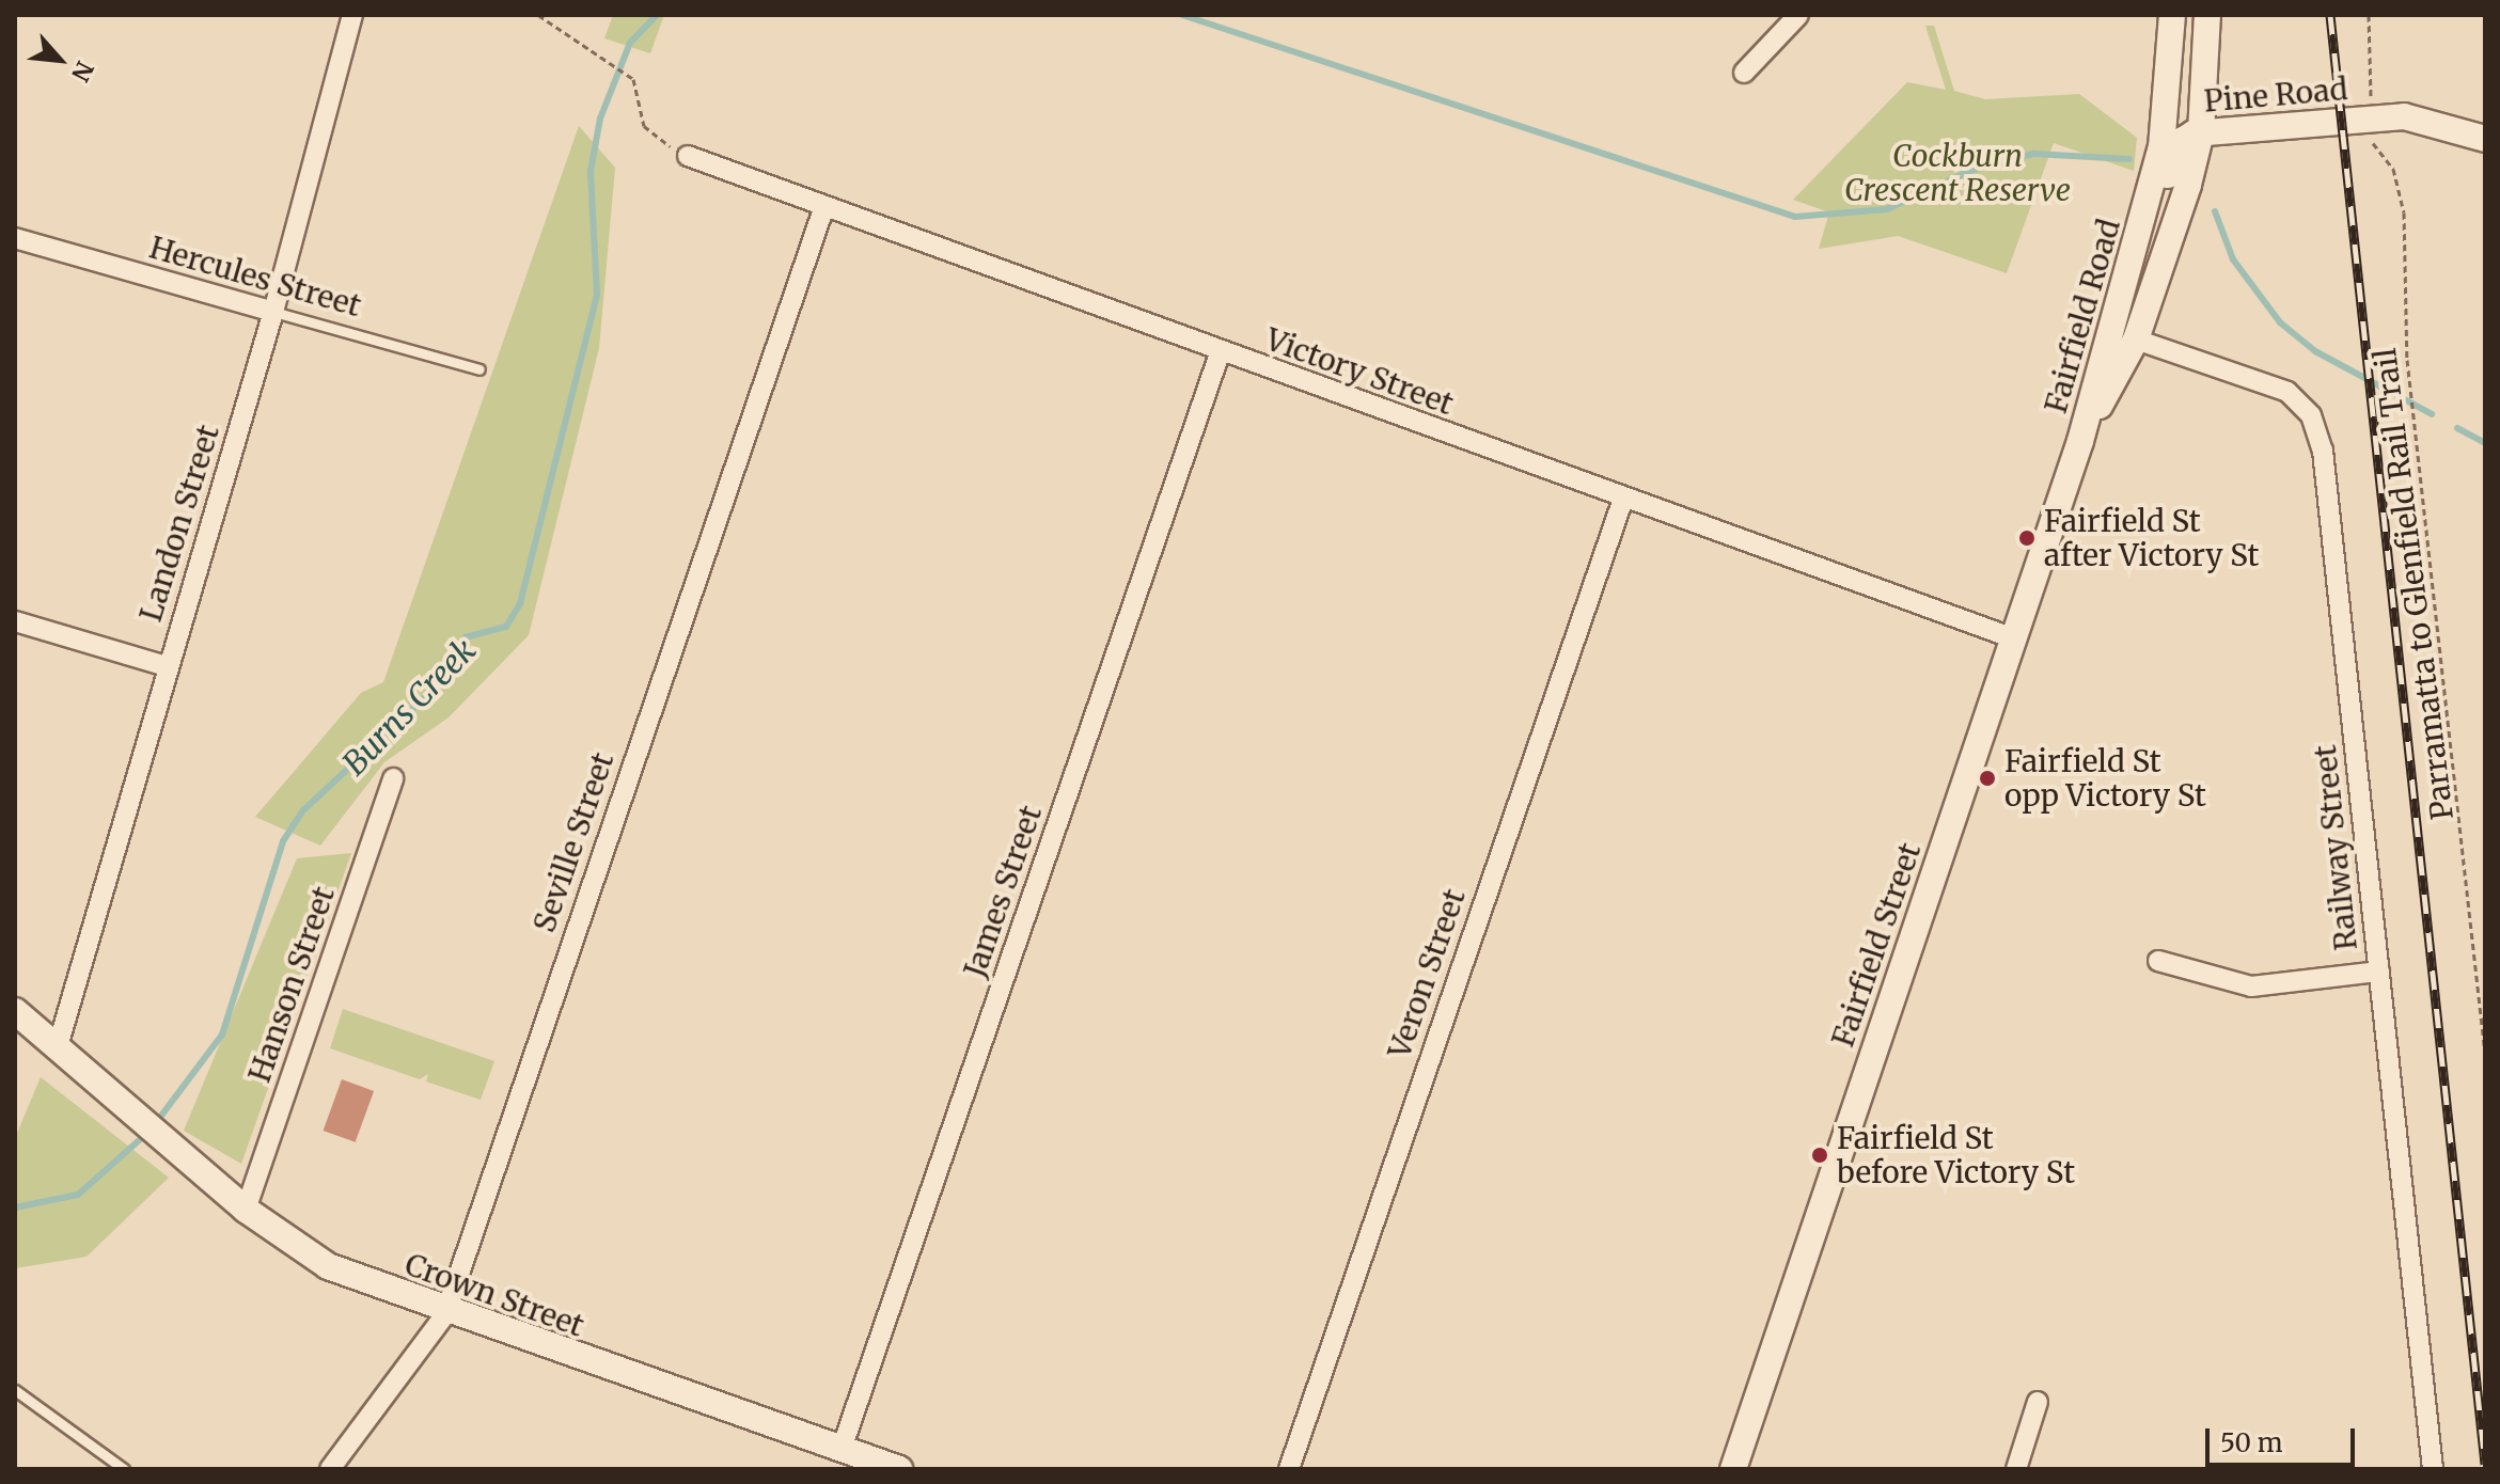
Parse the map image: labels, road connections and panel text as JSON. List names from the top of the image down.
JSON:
{
  "streets": {
    "main road": [
      "Pine Road",
      "Fairfield Road",
      "Fairfield Street",
      "Crown Street"
    ],
    "street": [
      "Hercules Street",
      "Victory Street",
      "Landon Street",
      "Seville Street",
      "Railway Street",
      "James Street",
      "Veron Street",
      "Hanson Street"
    ],
    "path": ["Parramatta to Glenfield Rail Trail"]
  },
  "crossings": [
    ["Pine Road", "Fairfield Road"],
    ["Pine Road", "Parramatta to Glenfield Rail Trail"],
    ["Hercules Street", "Landon Street"],
    ["Fairfield Road", "Railway Street"],
    ["Fairfield Road", "Fairfield Street"],
    ["Victory Street", "Seville Street"],
    ["Victory Street", "James Street"],
    ["Victory Street", "Fairfield Street"],
    ["Victory Street", "Veron Street"],
    ["Landon Street", "Crown Street"],
    ["Seville Street", "Crown Street"],
    ["James Street", "Crown Street"],
    ["Hanson Street", "Crown Street"]
  ],
  "water": ["Burns Creek"],
  "parks": ["Cockburn Crescent Reserve"],
  "places": ["Fairfield St after Victory St", "Fairfield St opp Victory St", "Fairfield St before Victory St"],
  "scale_bar": "50 m",
  "north": "bottom right"
}
